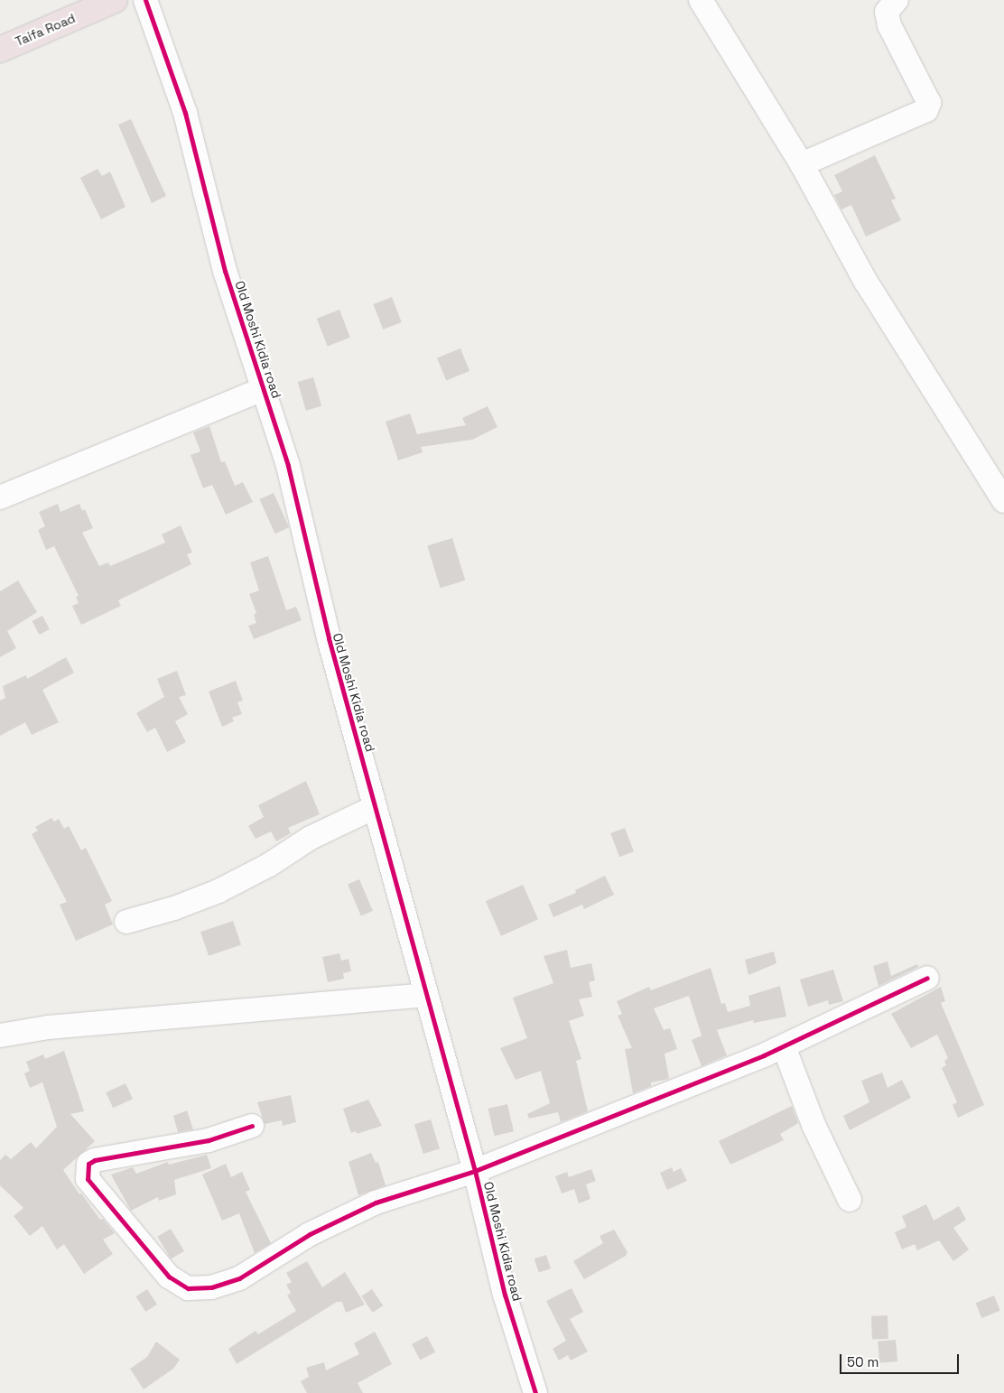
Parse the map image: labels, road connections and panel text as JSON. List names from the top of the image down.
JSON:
{
  "streets": {
    "highway": ["Taifa Road"],
    "street": ["Old Moshi Kidia road"]
  },
  "scale_bar": "50 m"
}
